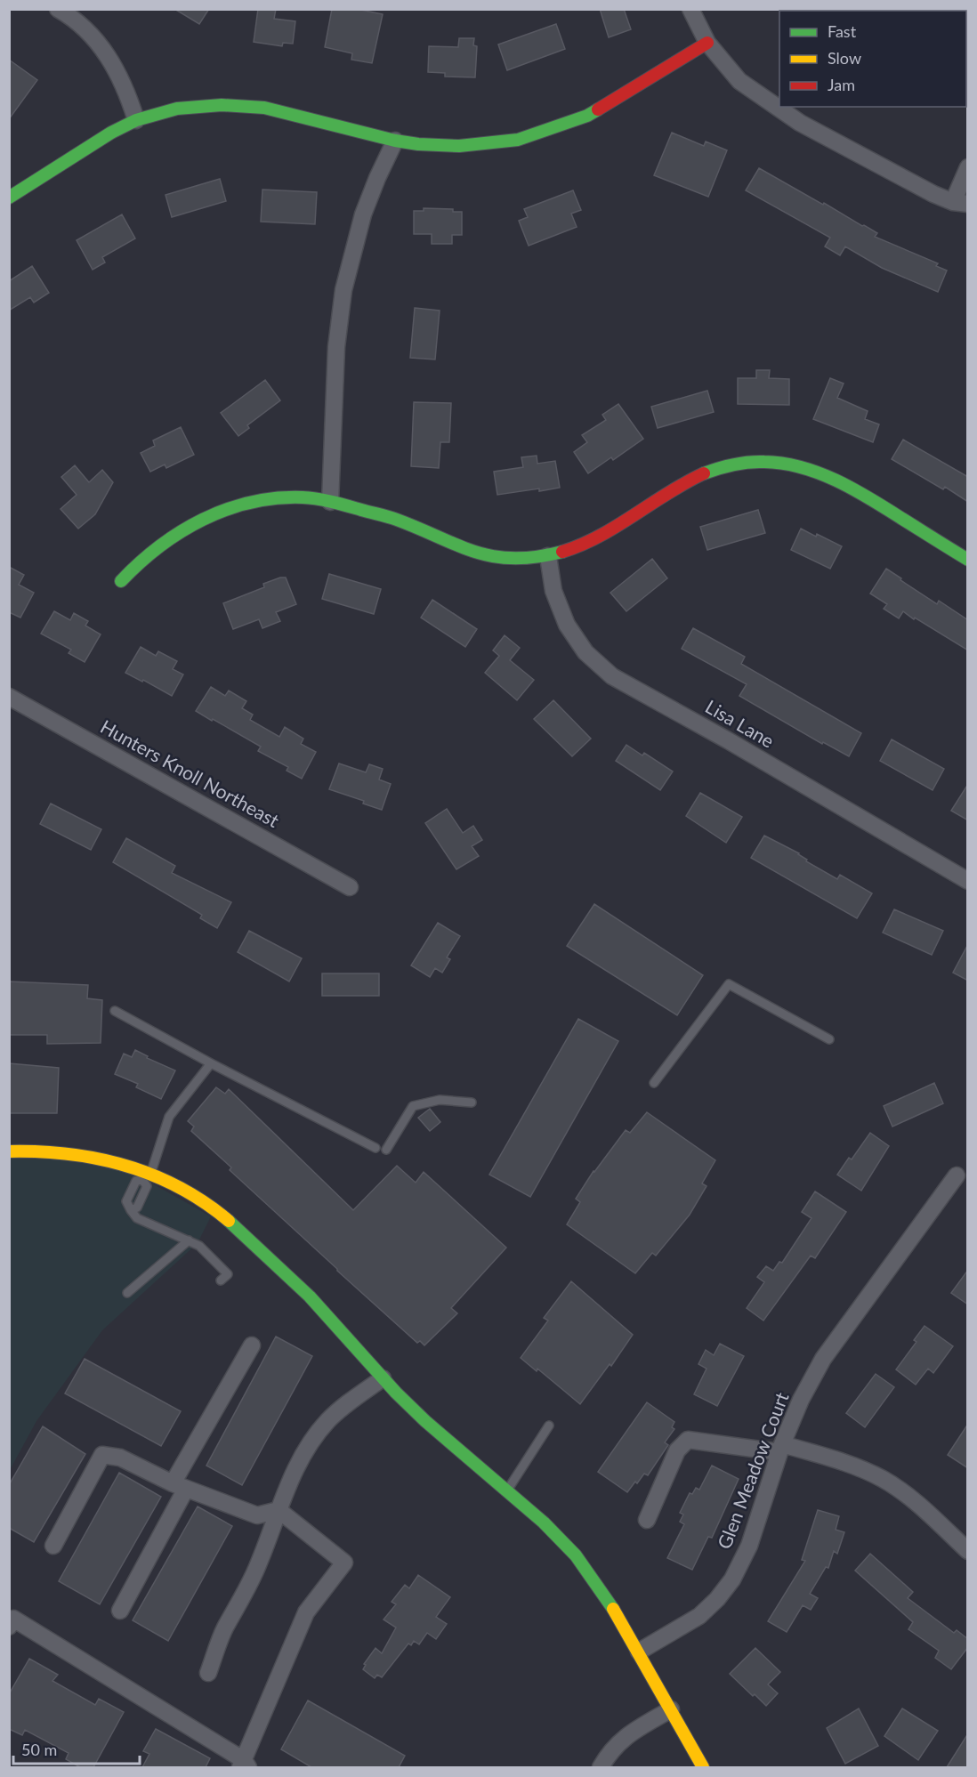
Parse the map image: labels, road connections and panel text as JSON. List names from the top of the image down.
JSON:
{
  "streets": {
    "street": ["Lisa Lane", "Hunters Knoll Northeast", "Glen Meadow Court"]
  },
  "legend": ["Fast", "Slow", "Jam"],
  "scale_bar": "50 m"
}
